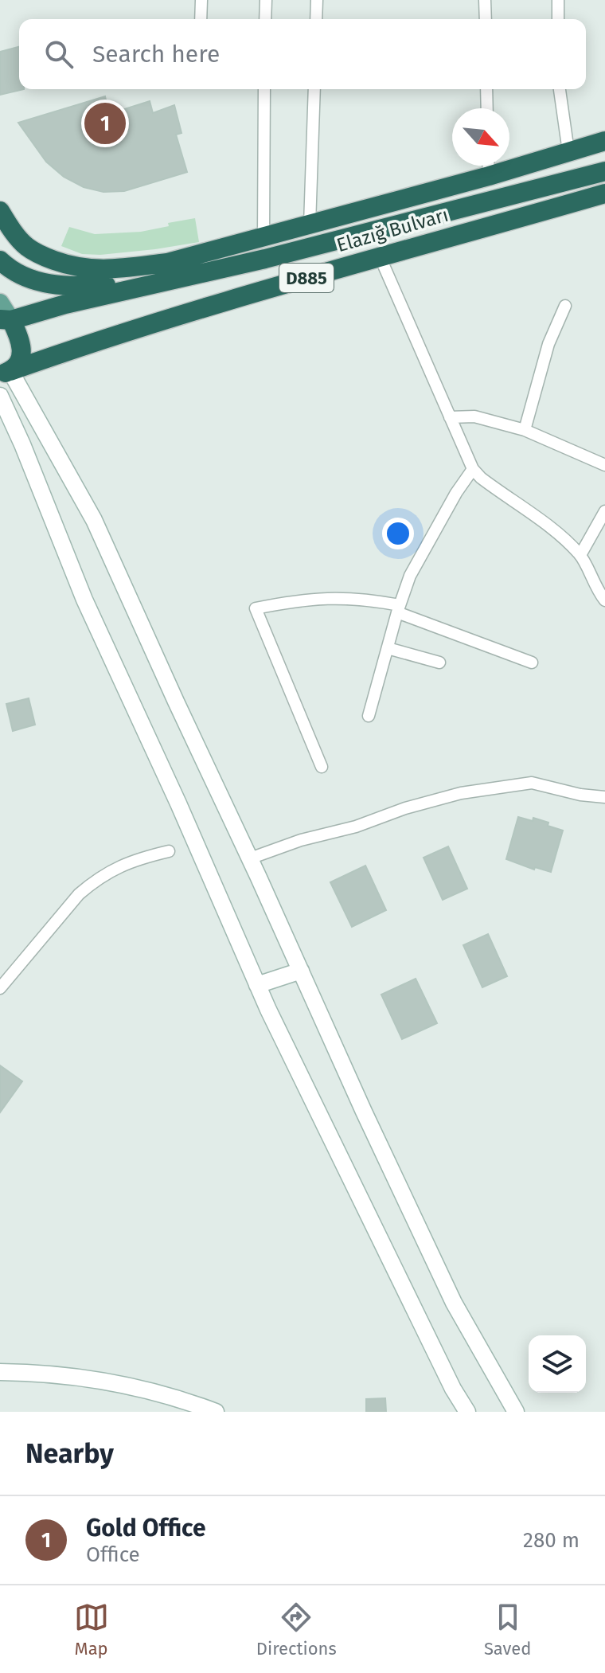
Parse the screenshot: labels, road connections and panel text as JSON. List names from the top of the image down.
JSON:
{
  "streets": {
    "highway": ["Elazığ Bulvarı", "D885"]
  },
  "north": "bottom right",
  "page": {
    "search": "Search here",
    "pins": "1",
    "heading": "Nearby",
    "list": [
      {
        "mark": "1",
        "name": "Gold Office",
        "note": "Office",
        "value": "280 m"
      }
    ],
    "nav": ["Map", "Directions", "Saved"]
  }
}
